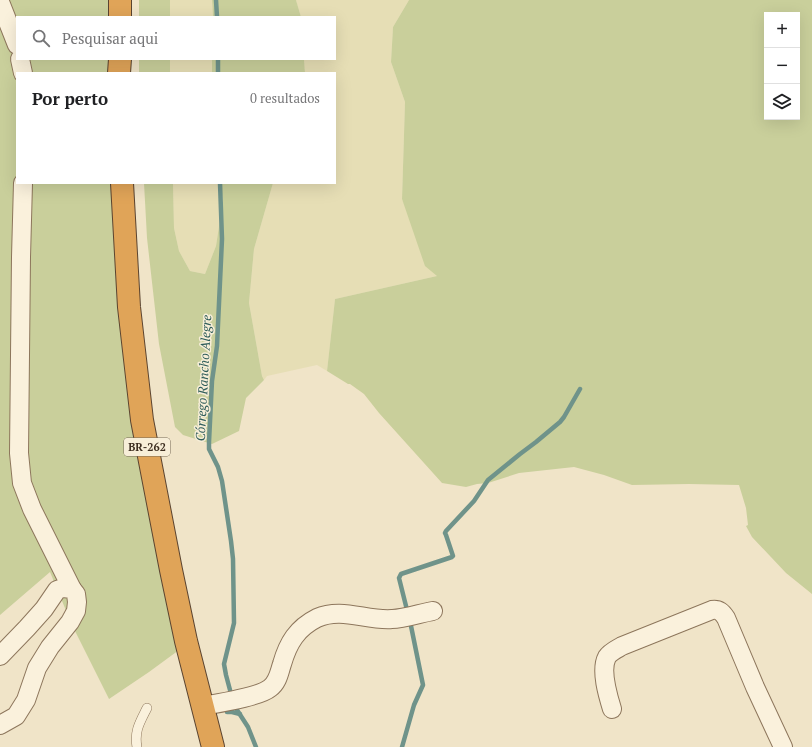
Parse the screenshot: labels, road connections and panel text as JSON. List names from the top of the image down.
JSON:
{
  "streets": {
    "highway": ["BR-262"]
  },
  "water": ["Córrego Rancho Alegre"],
  "page": {
    "map_buttons": ["+", "−"],
    "search": "Pesquisar aqui",
    "heading": ["Por perto", "0 resultados"]
  }
}
